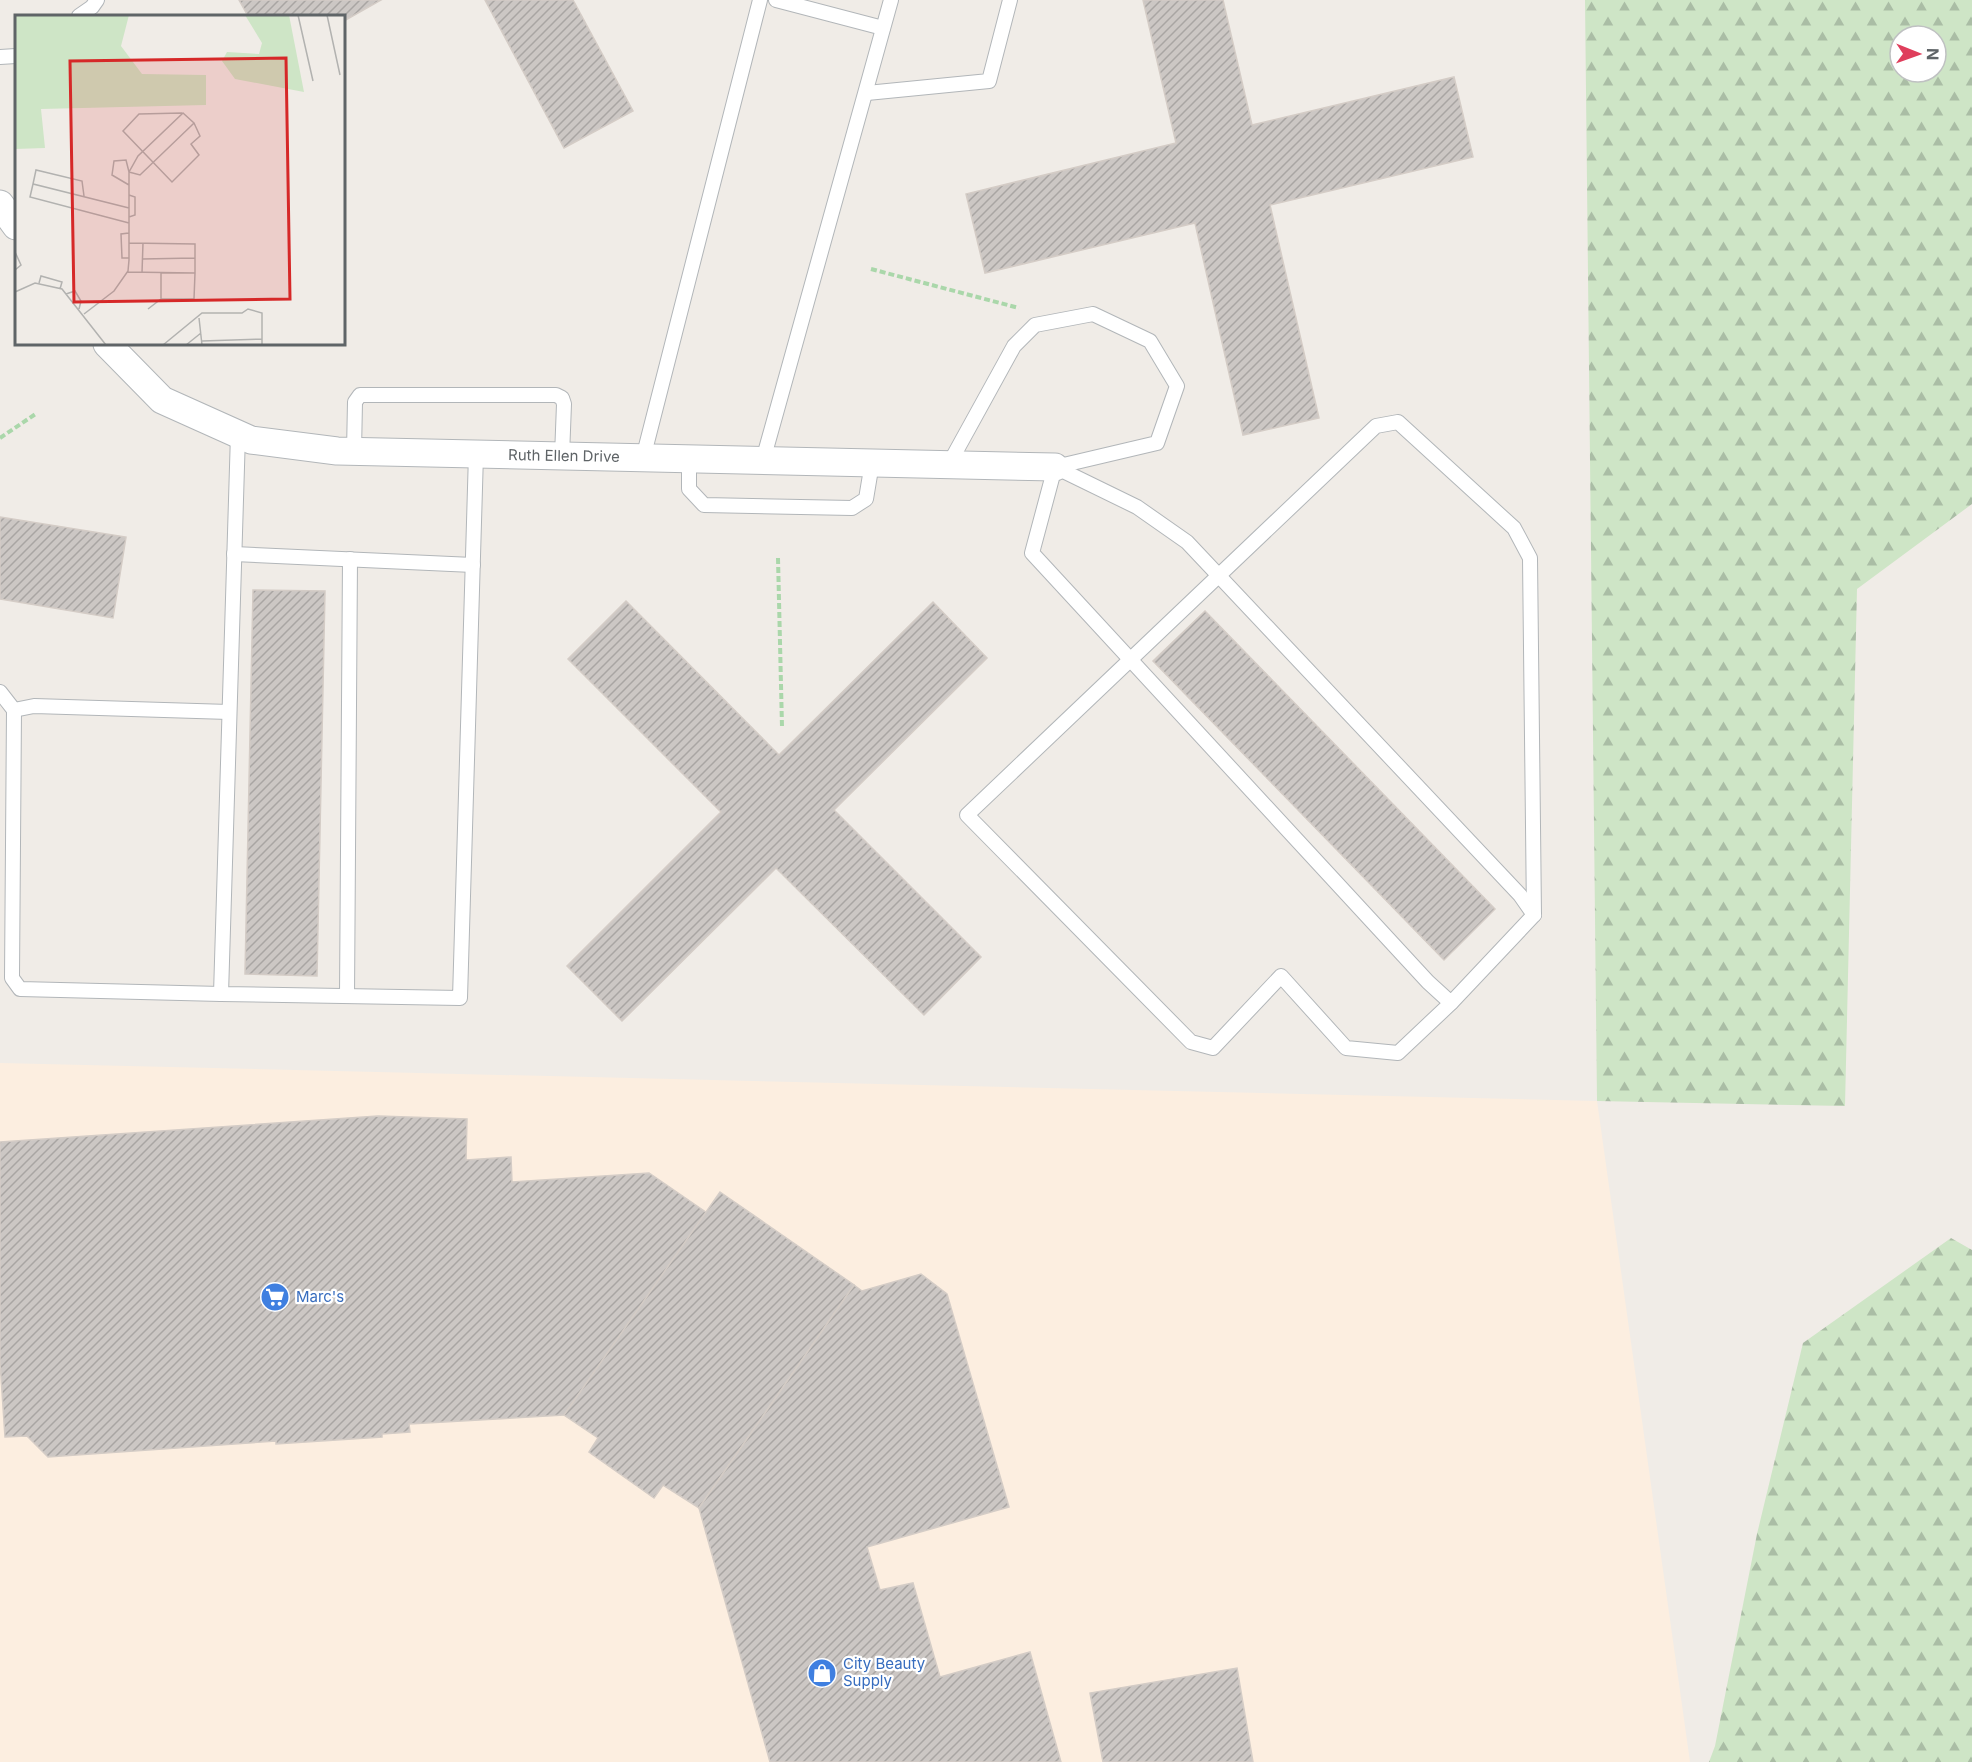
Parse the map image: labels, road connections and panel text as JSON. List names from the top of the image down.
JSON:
{
  "streets": {
    "street": ["Ruth Ellen Drive"]
  },
  "places": {
    "supermarket": ["Marc's"],
    "shop": ["City Beauty Supply"]
  },
  "north": "right"
}
